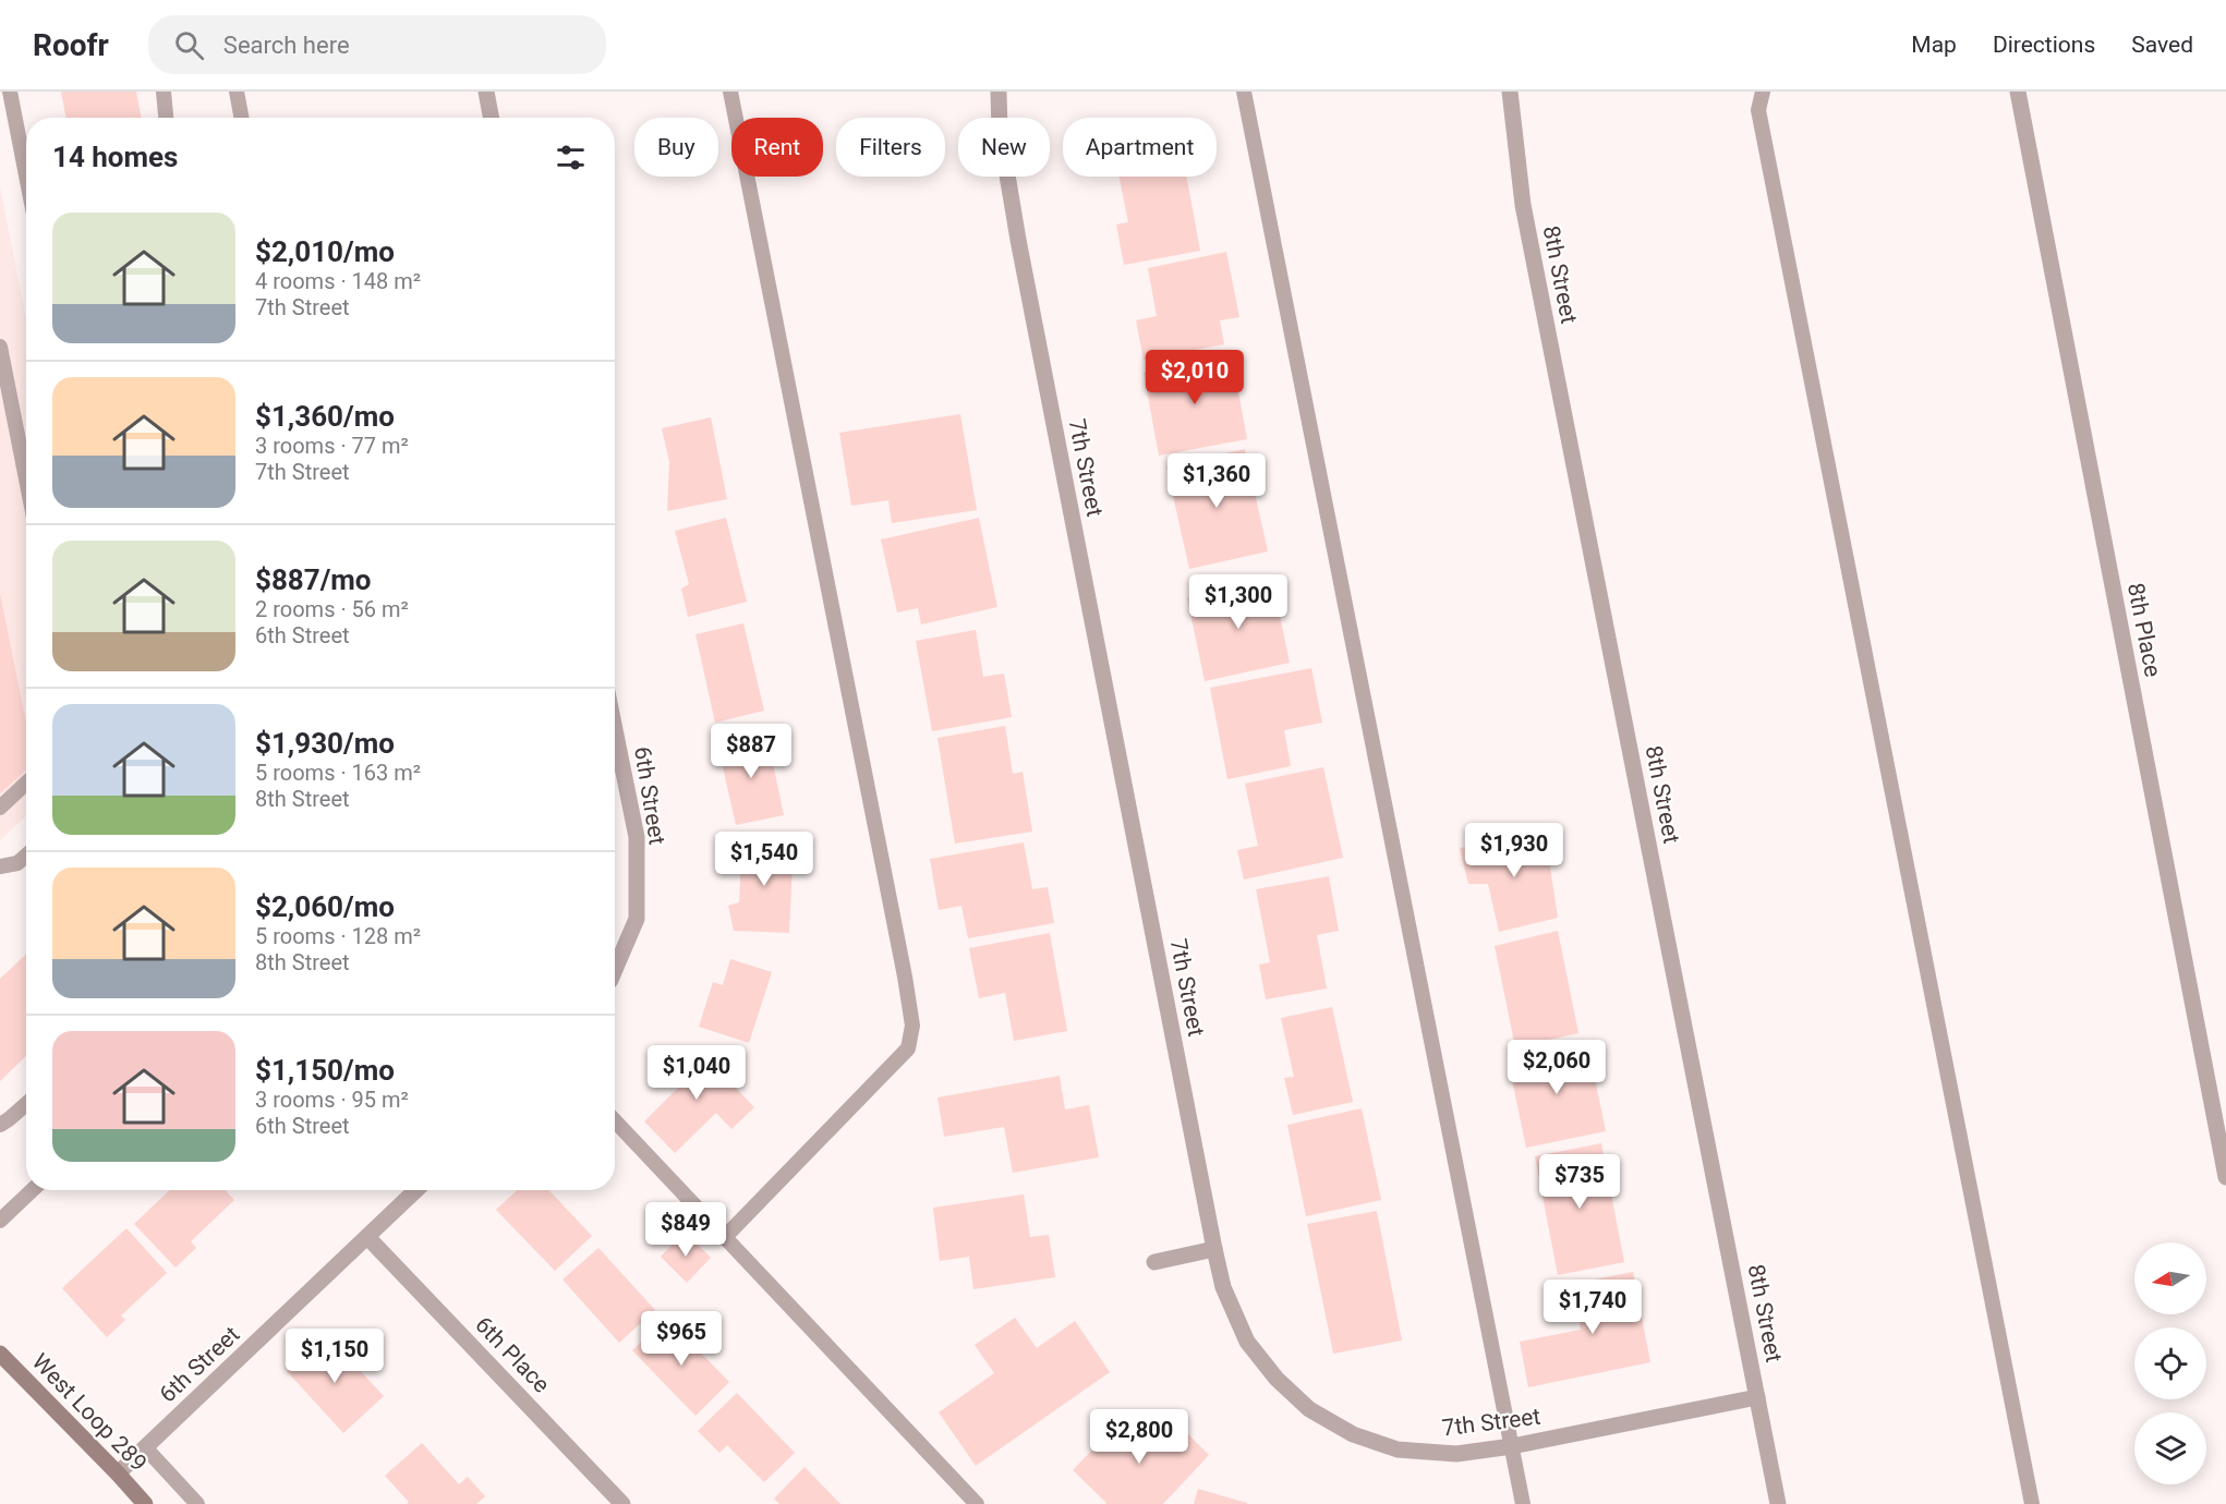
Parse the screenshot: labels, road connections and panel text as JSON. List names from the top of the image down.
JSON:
{
  "streets": {
    "main road": ["West Loop 289"],
    "street": [
      "8th Street",
      "7th Street",
      "8th Place",
      "6th Street",
      "6th Place"
    ]
  },
  "crossings": [
    ["8th Street", "7th Street"],
    ["6th Street", "6th Place"],
    ["6th Street", "West Loop 289"]
  ],
  "north": "left",
  "page": {
    "header": "Roofr",
    "search": "Search here",
    "nav": ["Map", "Directions", "Saved"],
    "chip": [
      "Buy",
      "Rent",
      "Filters",
      "New",
      "Apartment"
    ],
    "heading": "14 homes",
    "list": [
      {
        "name": "$2,010/mo",
        "note": "4 rooms · 148 m² · 7th Street"
      },
      {
        "name": "$1,360/mo",
        "note": "3 rooms · 77 m² · 7th Street"
      },
      {
        "name": "$887/mo",
        "note": "2 rooms · 56 m² · 6th Street"
      },
      {
        "name": "$1,930/mo",
        "note": "5 rooms · 163 m² · 8th Street"
      },
      {
        "name": "$2,060/mo",
        "note": "5 rooms · 128 m² · 8th Street"
      },
      {
        "name": "$1,150/mo",
        "note": "3 rooms · 95 m² · 6th Street"
      }
    ],
    "price": [
      "$2,010",
      "$1,360",
      "$1,300",
      "$887",
      "$1,930",
      "$1,540",
      "$2,060",
      "$1,040",
      "$735",
      "$849",
      "$1,740",
      "$965",
      "$1,150",
      "$2,800"
    ]
  }
}
